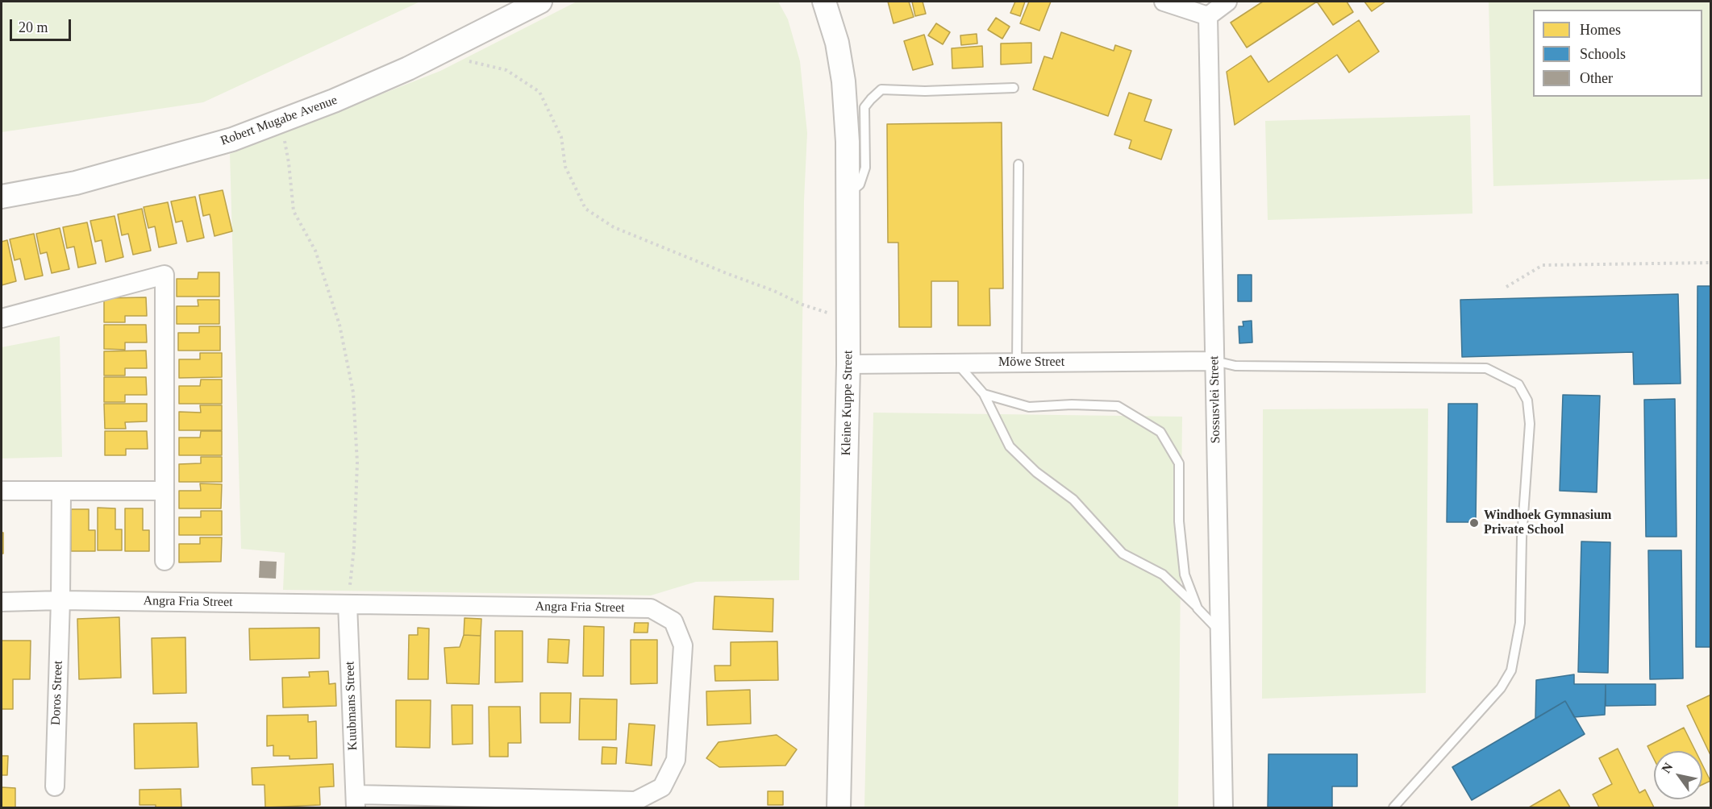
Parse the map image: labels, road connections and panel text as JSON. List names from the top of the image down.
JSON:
{
  "streets": {
    "street": [
      "Robert Mugabe Avenue",
      "Möwe Street",
      "Sossusvlei Street",
      "Kleine Kuppe Street",
      "Angra Fria Street",
      "Doros Street",
      "Kuubmans Street"
    ]
  },
  "crossings": [
    ["Möwe Street", "Sossusvlei Street"],
    ["Möwe Street", "Kleine Kuppe Street"],
    ["Angra Fria Street", "Doros Street"],
    ["Angra Fria Street", "Kuubmans Street"]
  ],
  "places": ["Windhoek Gymnasium Private School"],
  "legend": ["Homes", "Schools", "Other"],
  "scale_bar": "20 m",
  "north": "top left"
}
